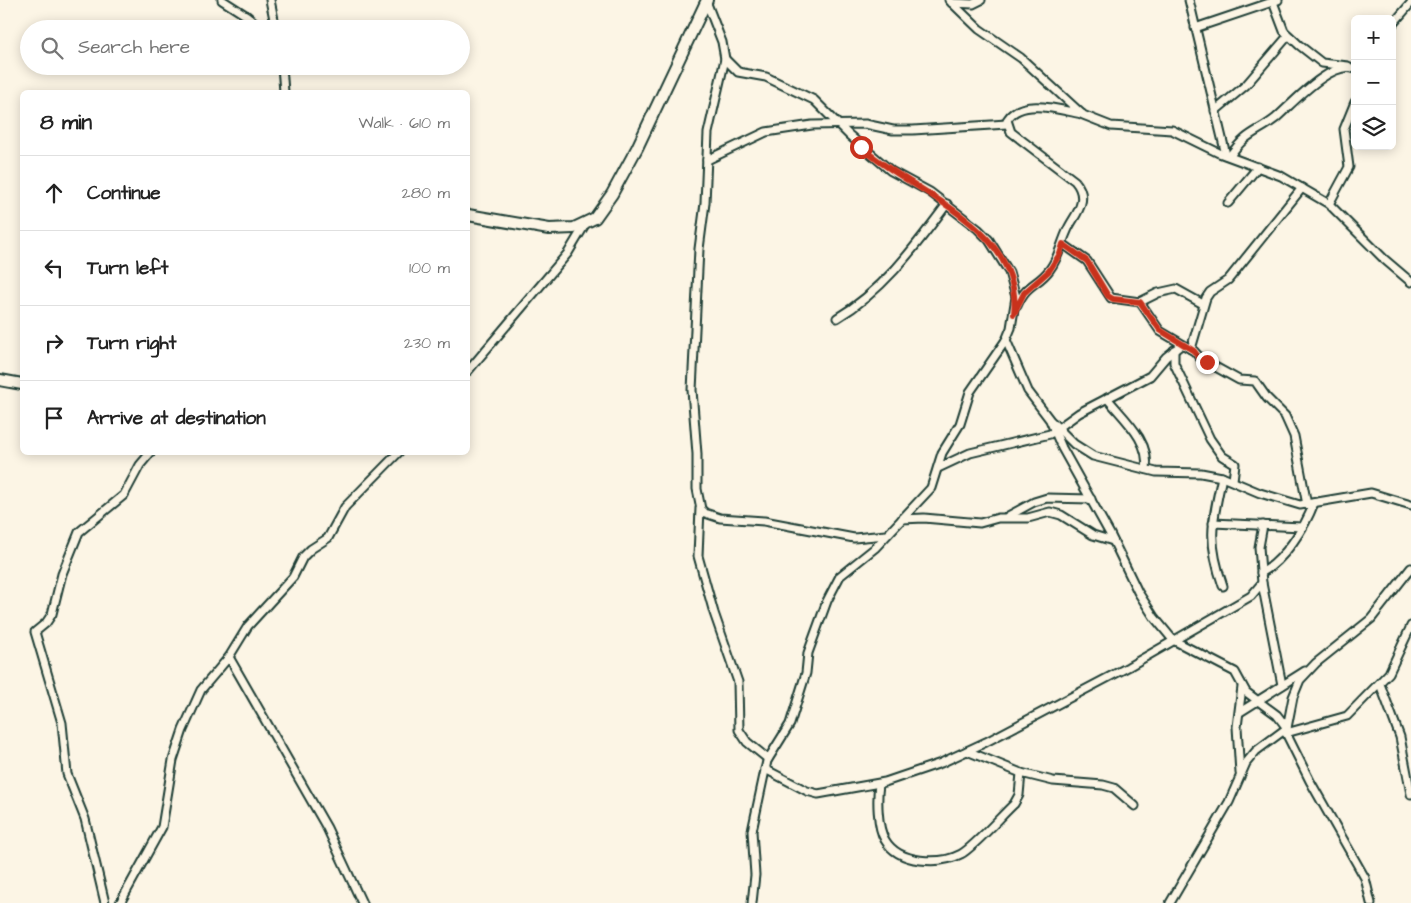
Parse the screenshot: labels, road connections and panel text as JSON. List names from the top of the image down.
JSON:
{
  "page": {
    "map_buttons": ["+", "−"],
    "search": "Search here",
    "heading": ["8 min", "Walk · 610 m"],
    "list": [
      ["Continue", "280 m"],
      ["Turn left", "100 m"],
      ["Turn right", "230 m"],
      "Arrive at destination"
    ]
  }
}
